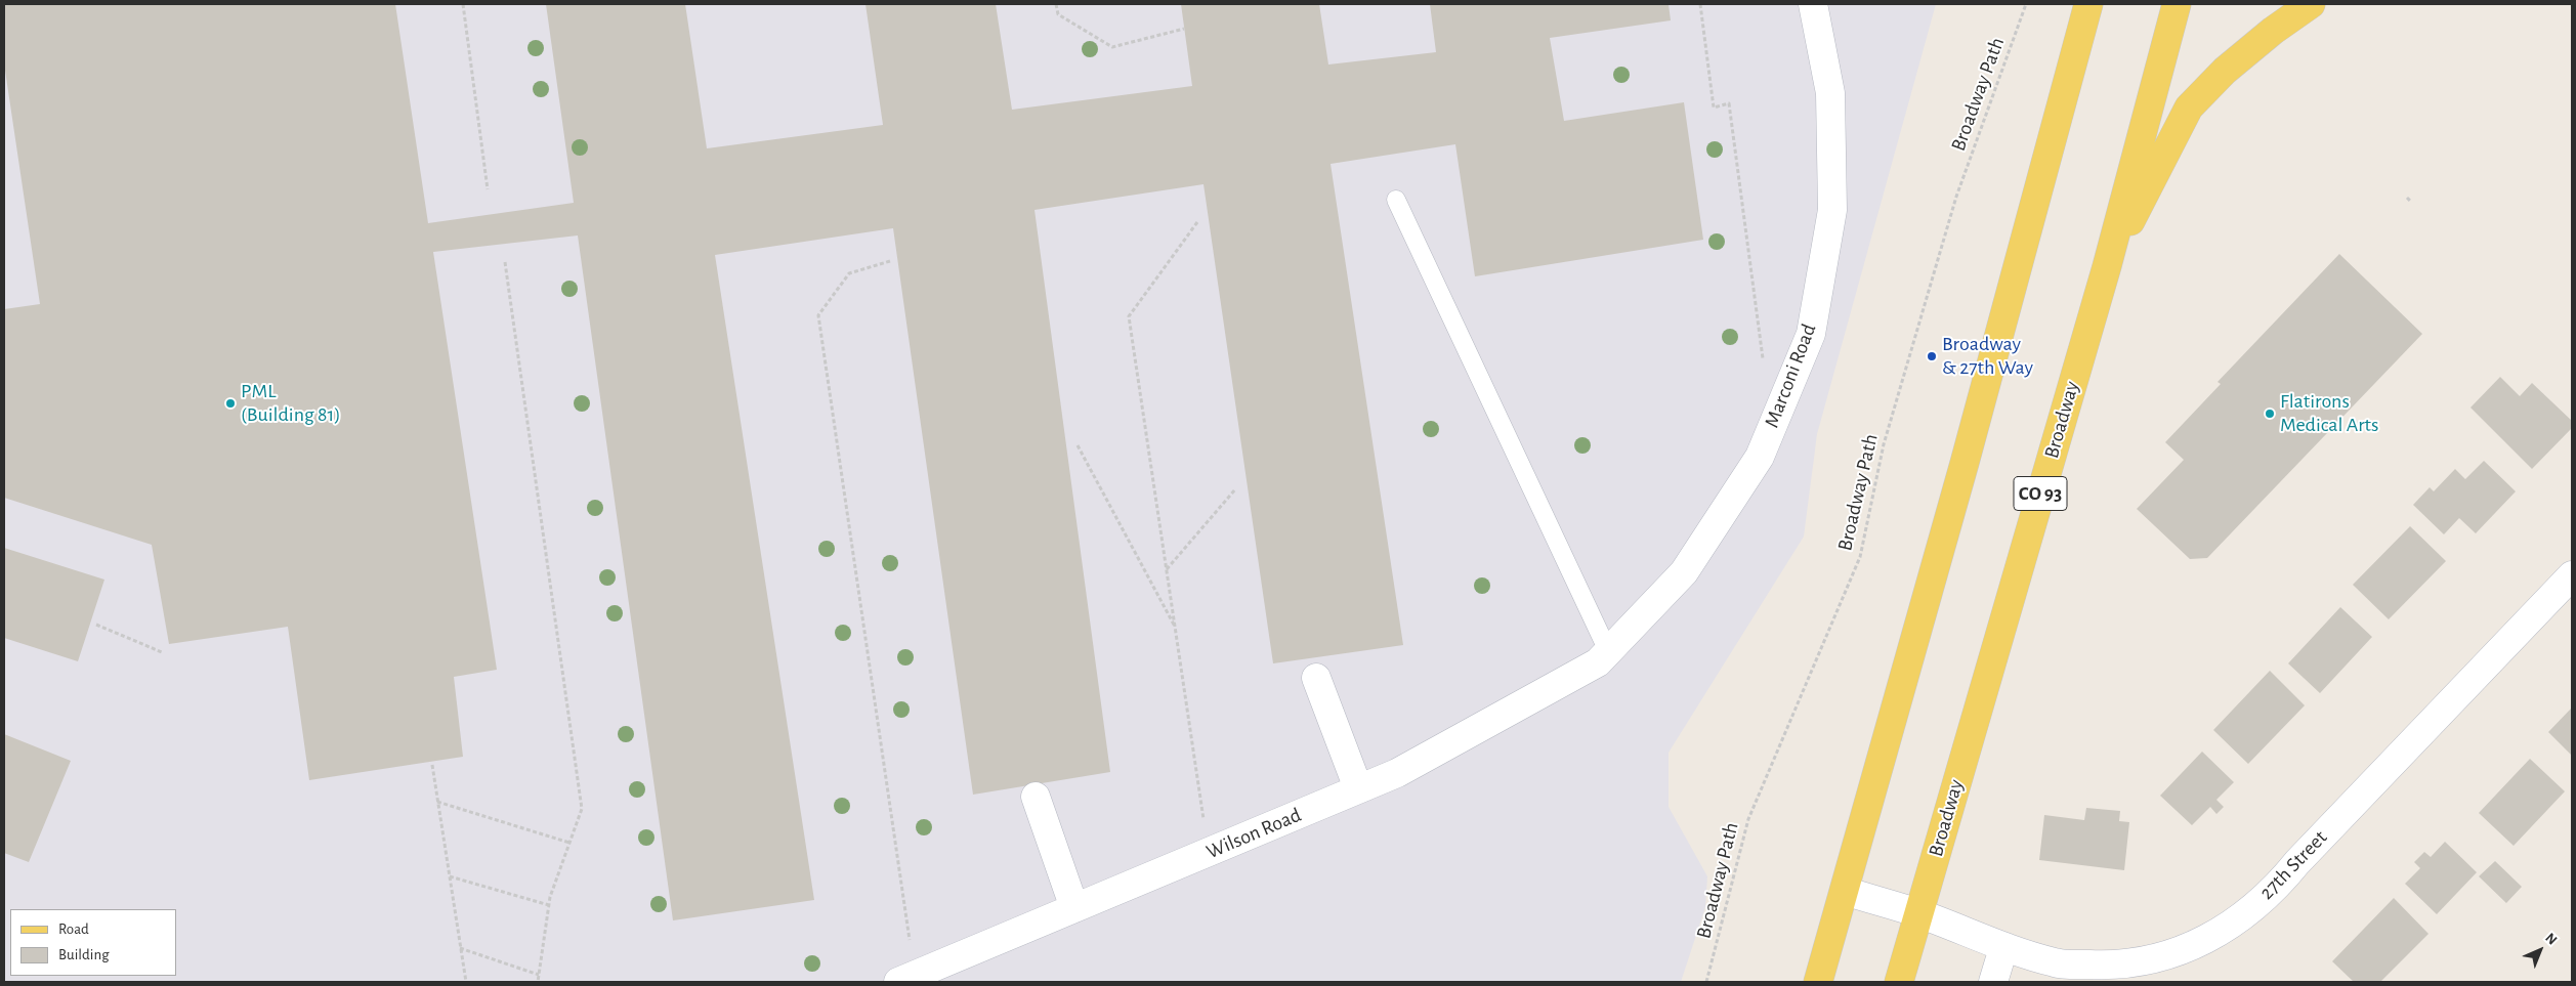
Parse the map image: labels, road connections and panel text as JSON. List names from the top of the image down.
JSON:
{
  "streets": {
    "main road": ["Broadway", "CO 93"],
    "street": ["Marconi Road", "Wilson Road", "27th Street"],
    "path": ["Broadway Path"]
  },
  "crossings": [
    ["Marconi Road", "Wilson Road"],
    ["Broadway", "27th Street"]
  ],
  "places": ["Broadway & 27th Way", "PML (Building 81)", "Flatirons Medical Arts"],
  "legend": ["Road", "Building"],
  "north": "top right"
}
